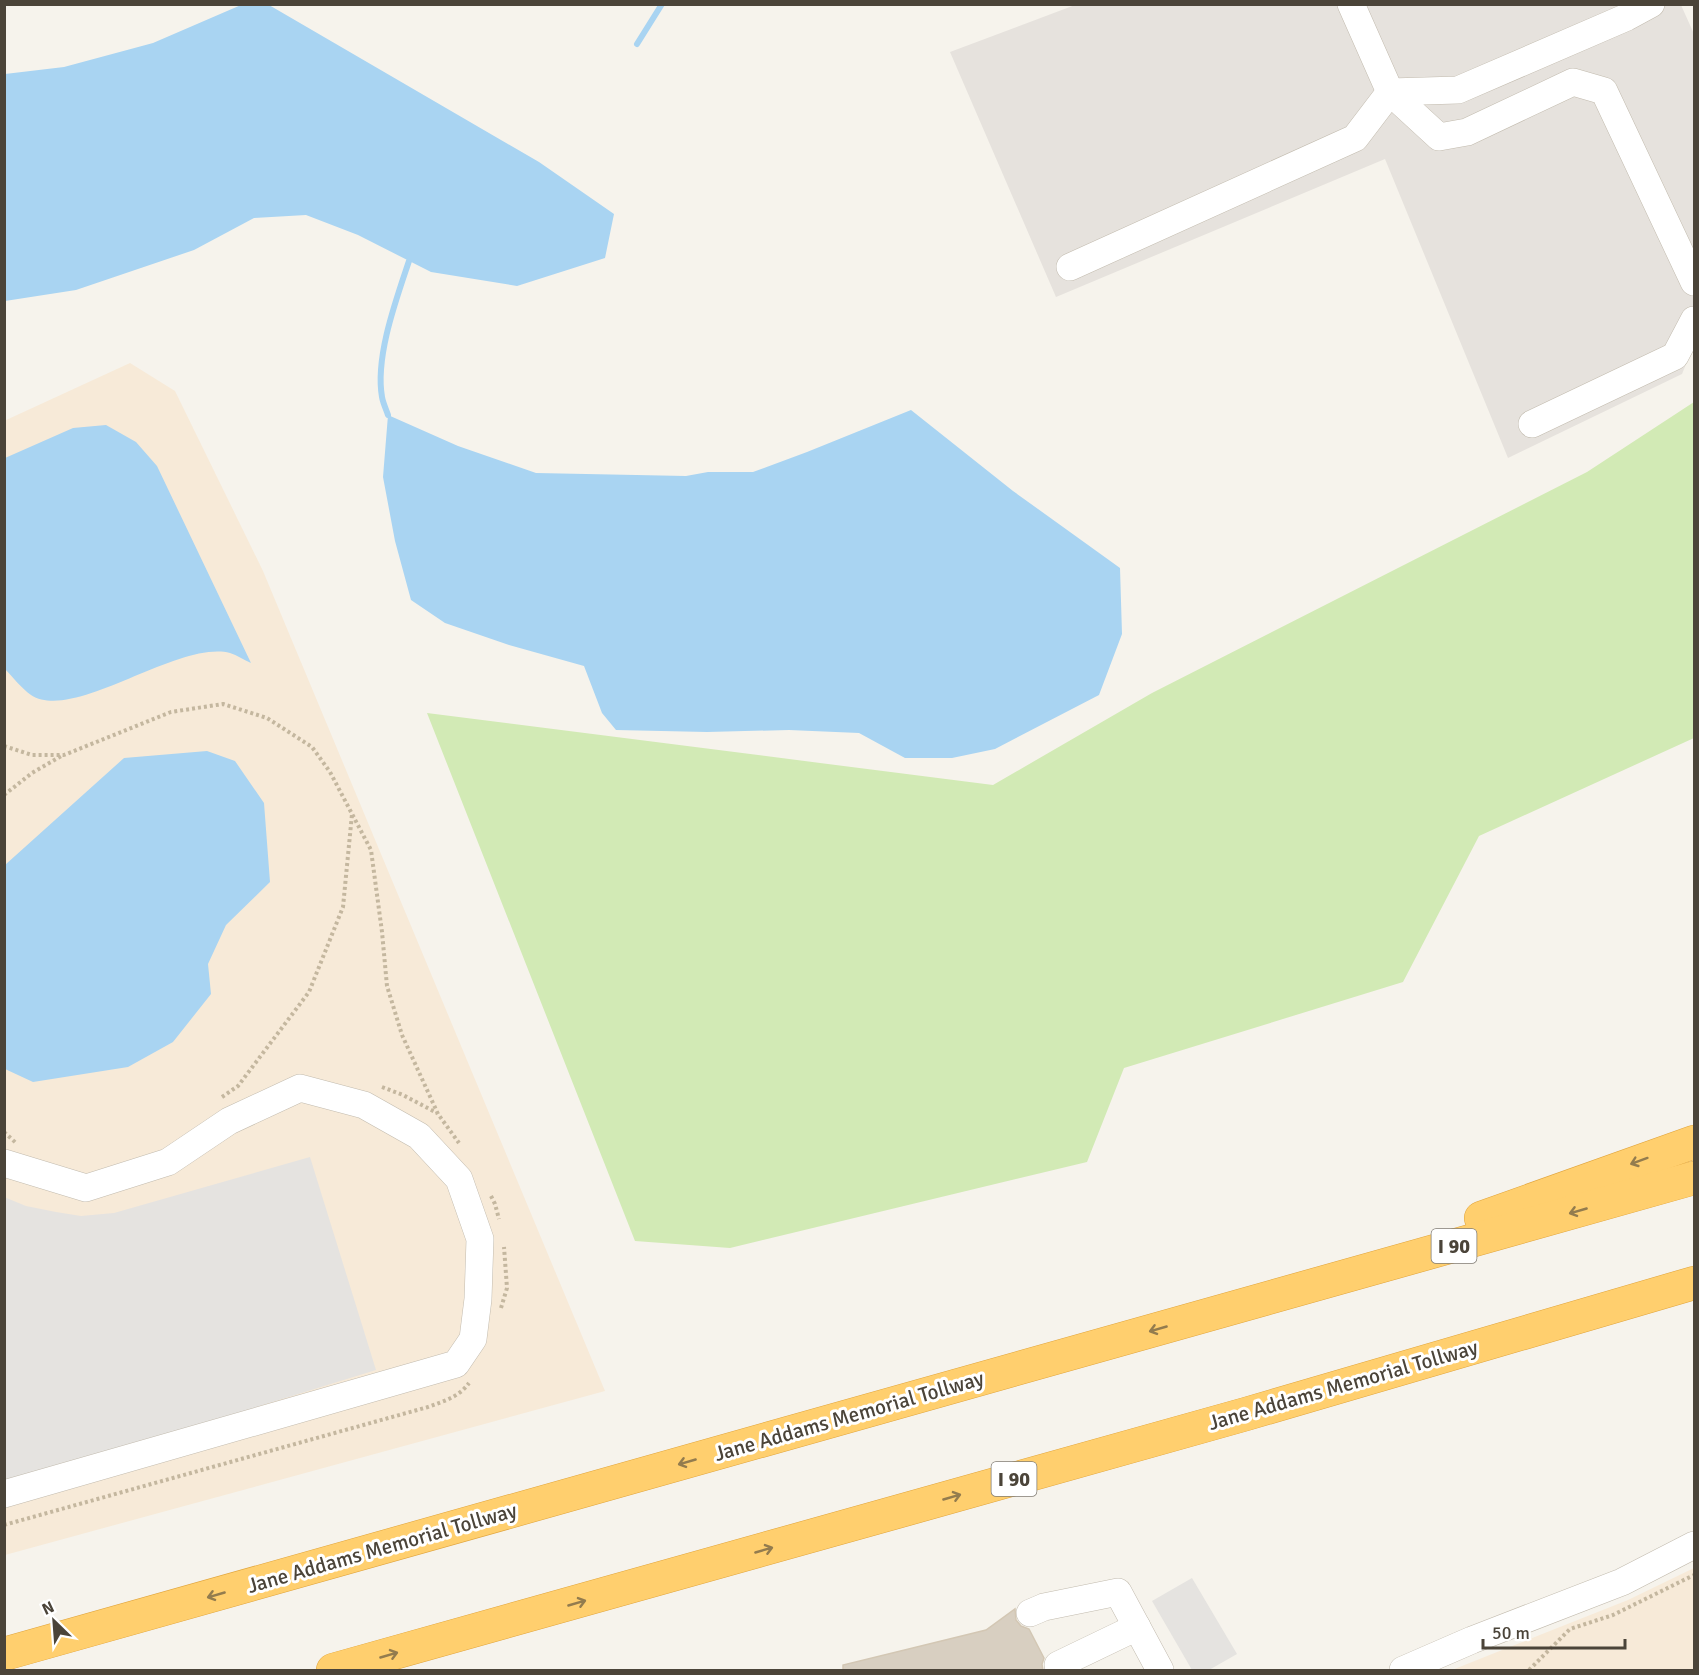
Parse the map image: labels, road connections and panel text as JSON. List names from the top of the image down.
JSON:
{
  "streets": {
    "highway": ["I 90", "Jane Addams Memorial Tollway"]
  },
  "scale_bar": "50 m",
  "north": "top left"
}
